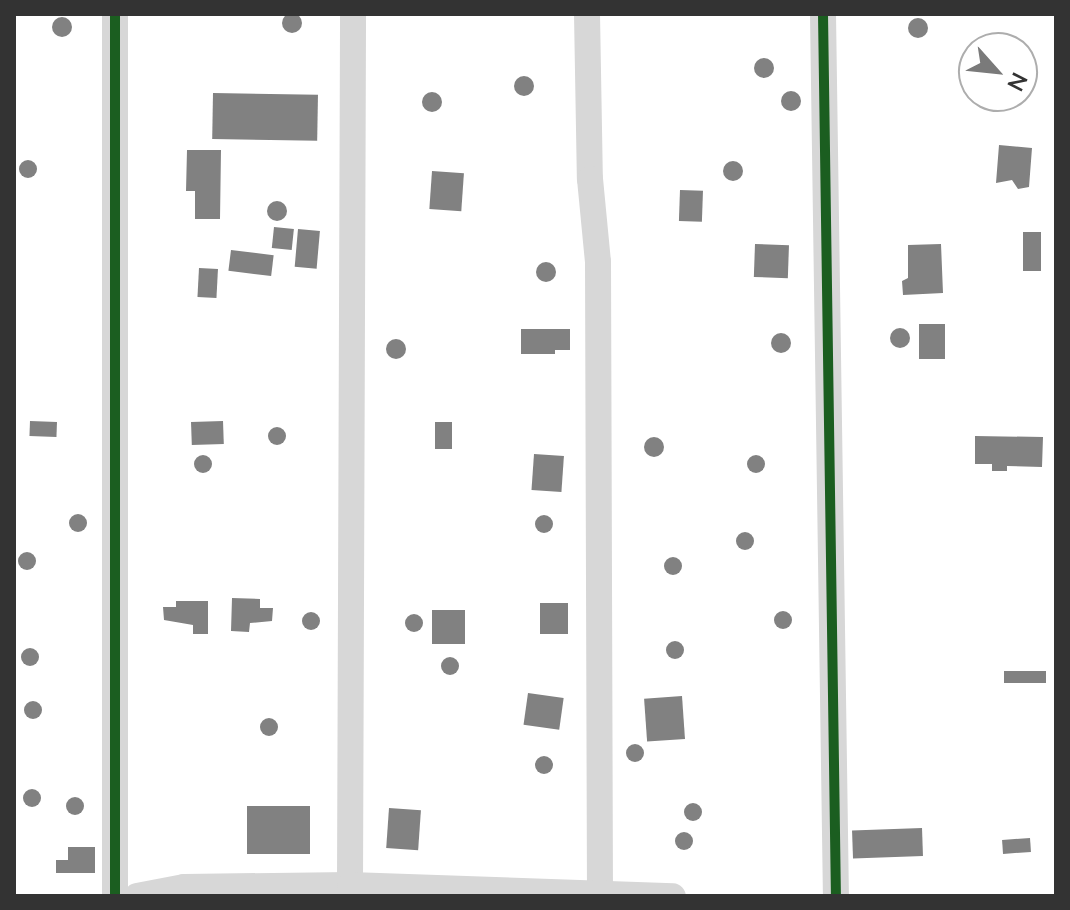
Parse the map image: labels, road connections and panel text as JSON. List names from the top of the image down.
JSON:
{
  "north": "bottom right"
}
